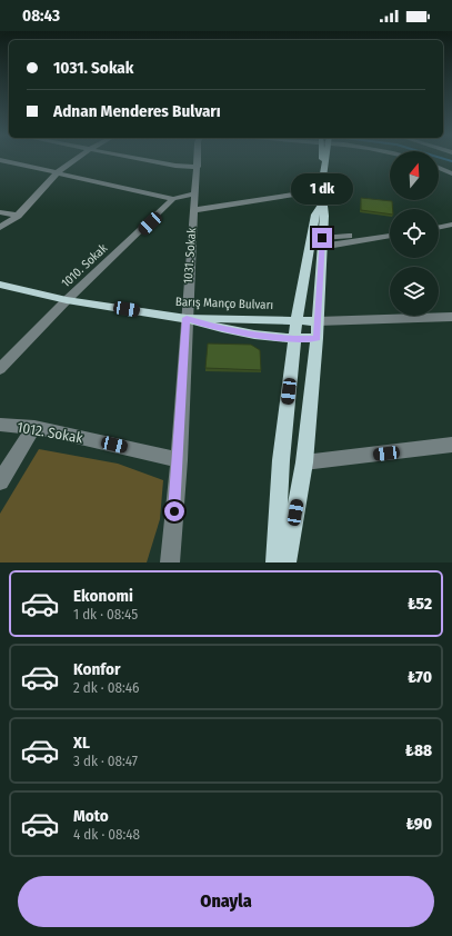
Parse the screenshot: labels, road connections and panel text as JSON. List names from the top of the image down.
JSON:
{
  "streets": {
    "main road": ["Barış Manço Bulvarı"],
    "street": ["1031. Sokak", "1010. Sokak", "1012. Sokak"]
  },
  "crossings": [
    ["1031. Sokak", "1010. Sokak"],
    ["1031. Sokak", "Barış Manço Bulvarı"],
    ["1031. Sokak", "1012. Sokak"],
    ["1010. Sokak", "Barış Manço Bulvarı"]
  ],
  "north": "top",
  "page": {
    "status": "08:43",
    "banner": ["1031. Sokak", "Adnan Menderes Bulvarı"],
    "bubble": "1 dk",
    "list": [
      {
        "name": "Ekonomi",
        "note": "1 dk · 08:45",
        "value": "₺52"
      },
      {
        "name": "Konfor",
        "note": "2 dk · 08:46",
        "value": "₺70"
      },
      {
        "name": "XL",
        "note": "3 dk · 08:47",
        "value": "₺88"
      },
      {
        "name": "Moto",
        "note": "4 dk · 08:48",
        "value": "₺90"
      }
    ],
    "buttons": "Onayla"
  }
}
